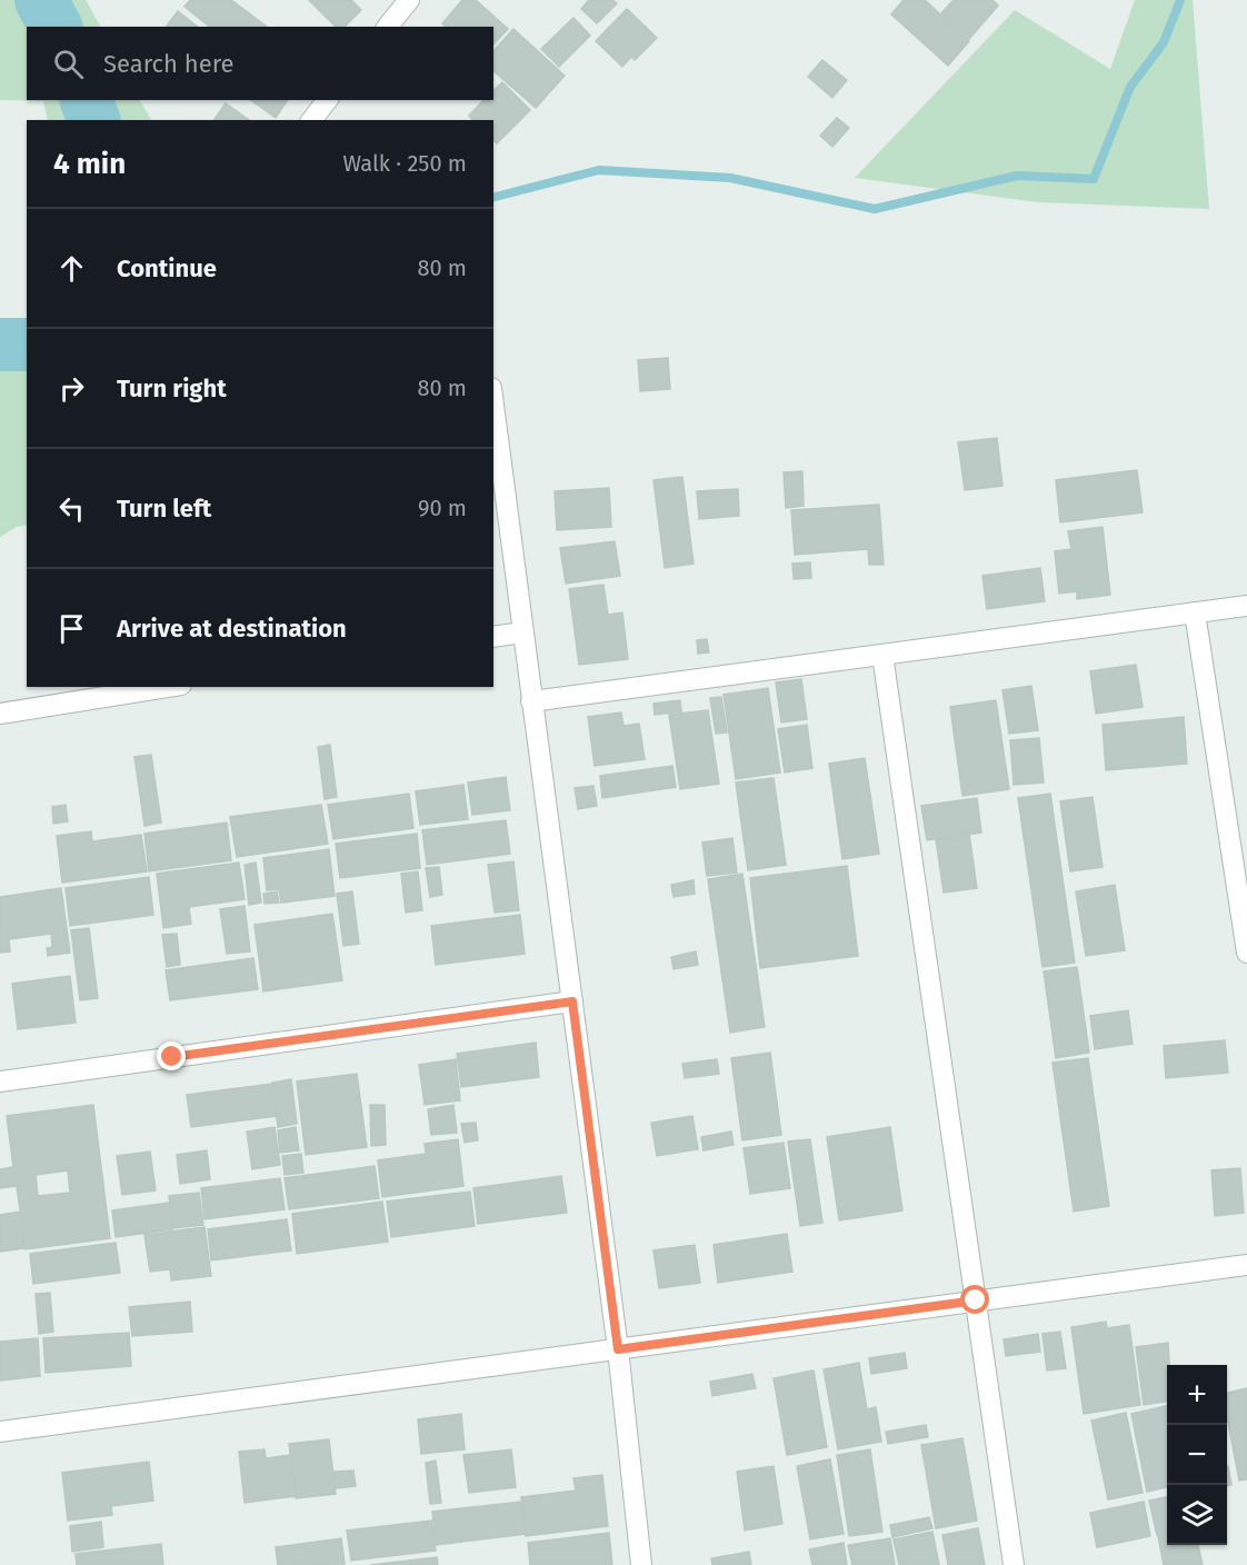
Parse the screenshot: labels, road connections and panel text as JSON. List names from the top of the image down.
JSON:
{
  "page": {
    "search": "Search here",
    "heading": ["4 min", "Walk · 250 m"],
    "list": [
      ["Continue", "80 m"],
      ["Turn right", "80 m"],
      ["Turn left", "90 m"],
      "Arrive at destination"
    ],
    "map_buttons": ["+", "−"]
  }
}
